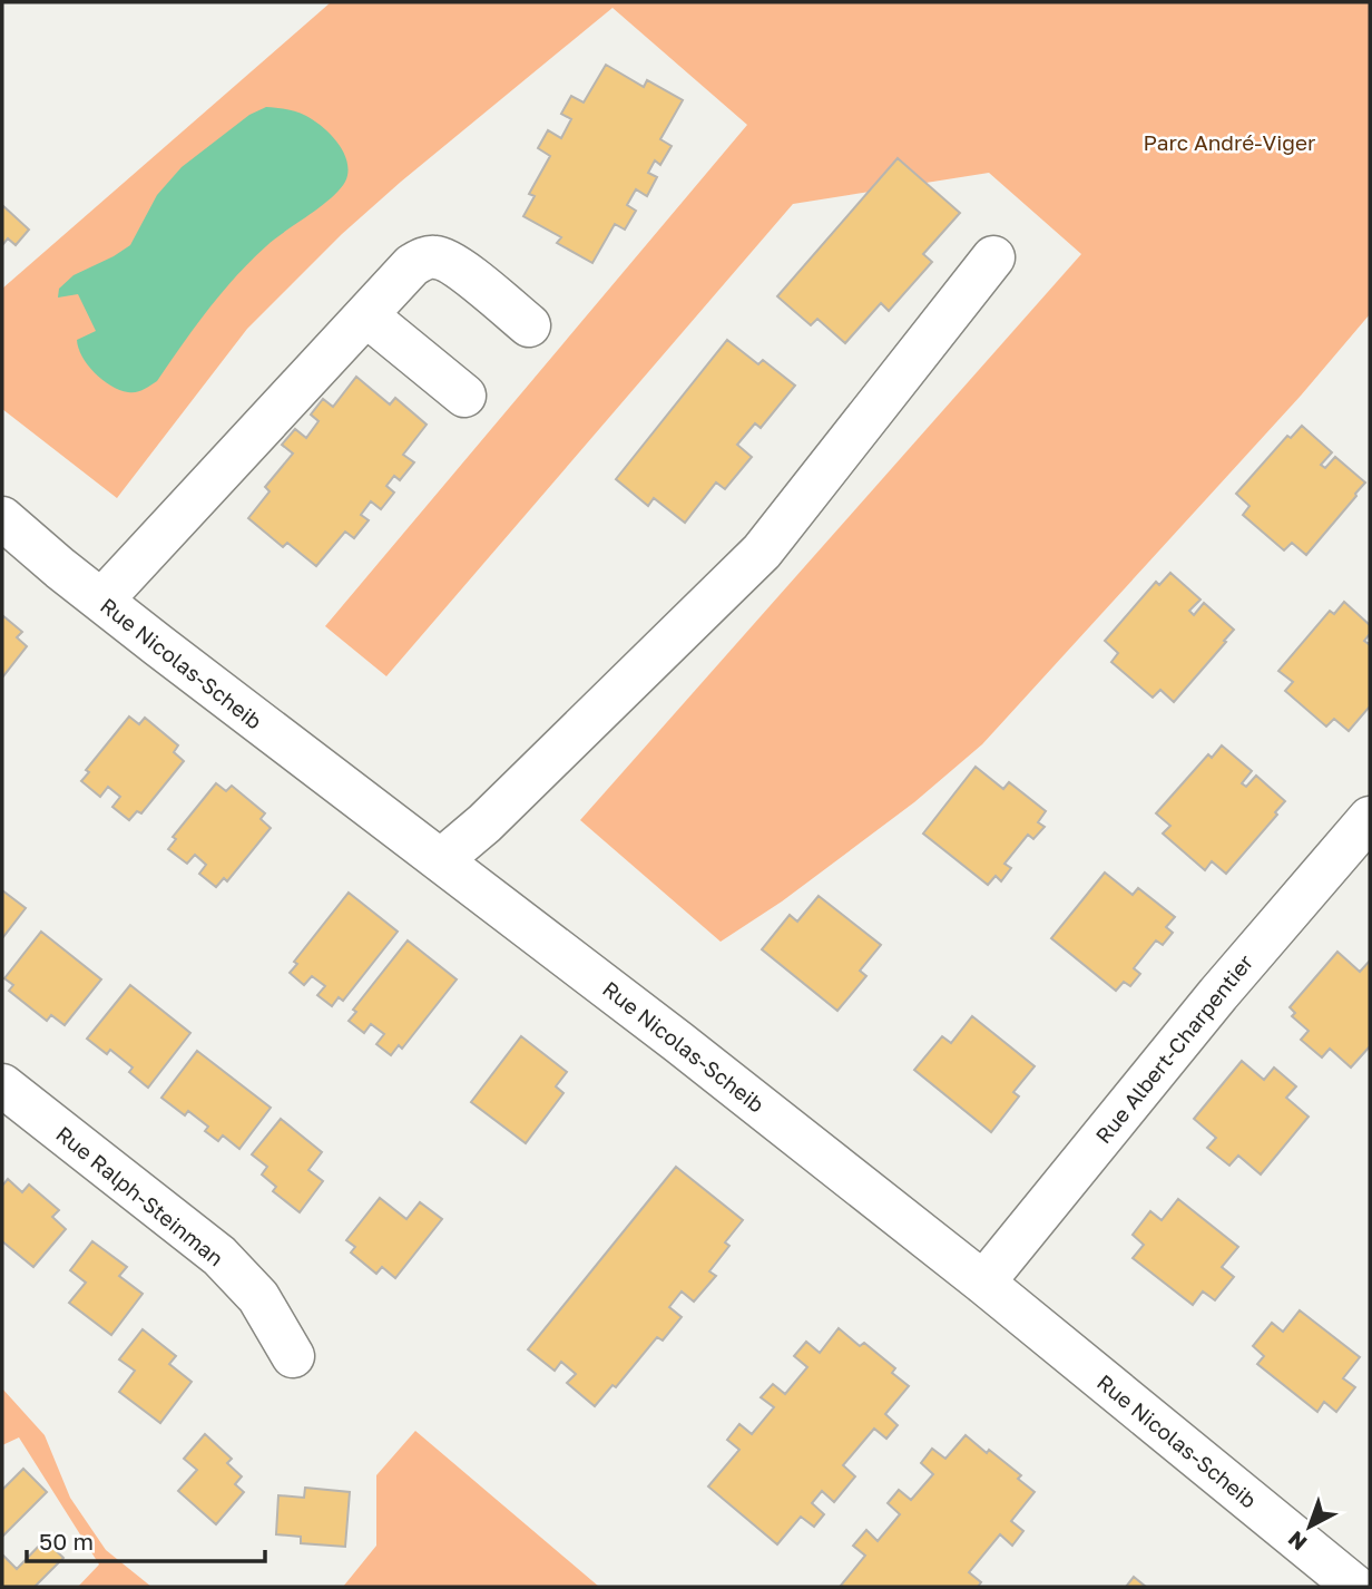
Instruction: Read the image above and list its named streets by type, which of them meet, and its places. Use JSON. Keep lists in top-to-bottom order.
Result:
{
  "streets": {
    "street": ["Rue Nicolas-Scheib", "Rue Albert-Charpentier", "Rue Ralph-Steinman"]
  },
  "crossings": [
    ["Rue Nicolas-Scheib", "Rue Albert-Charpentier"]
  ],
  "parks": ["Parc André-Viger"],
  "scale_bar": "50 m",
  "north": "bottom left"
}
